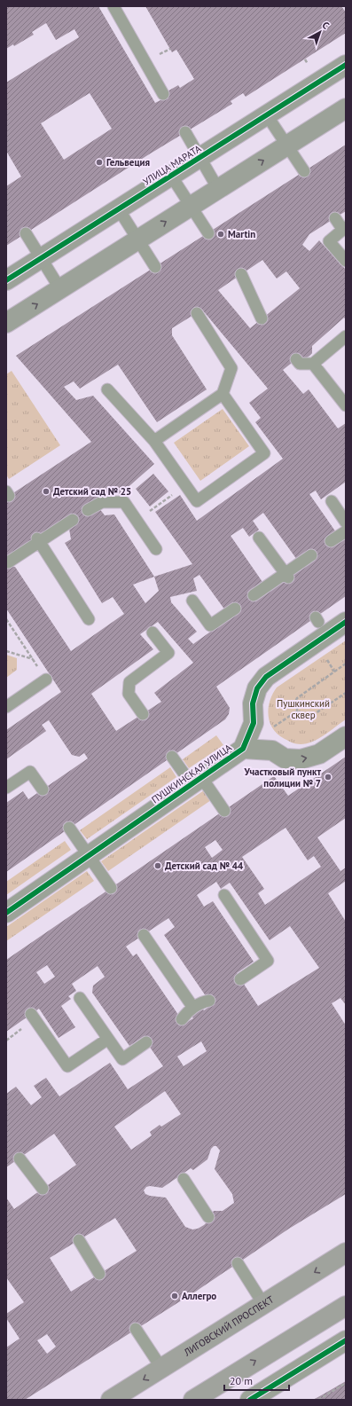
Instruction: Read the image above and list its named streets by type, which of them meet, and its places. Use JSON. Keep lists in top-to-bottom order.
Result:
{
  "streets": {
    "main road": ["ЛИГОВСКИЙ ПРОСПЕКТ"],
    "street": ["УЛИЦА МАРАТА", "ПУШКИНСКАЯ УЛИЦА"]
  },
  "parks": ["Пушкинский сквер"],
  "places": [
    "Гельвеция",
    "Martin",
    "Детский сад № 25",
    "Участковый пункт полиции № 7",
    "Детский сад № 44",
    "Аллегро"
  ],
  "scale_bar": "20 m",
  "north": "top right"
}
